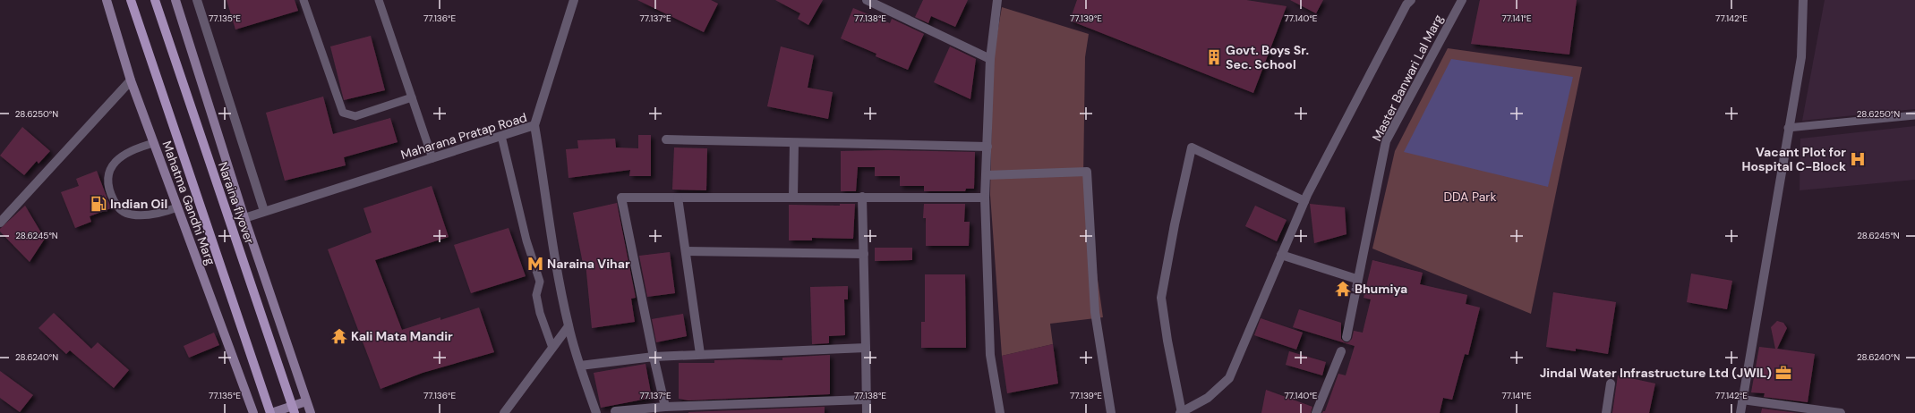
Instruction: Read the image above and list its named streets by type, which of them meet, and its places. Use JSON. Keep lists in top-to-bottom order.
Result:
{
  "streets": {
    "main road": ["Mahatma Gandhi Marg", "Naraina flyover"],
    "street": ["Master Banwari Lal Marg", "Maharana Pratap Road"]
  },
  "parks": ["DDA Park"],
  "places": {
    "building": ["Govt. Boys Sr. Sec. School"],
    "hospital": ["Vacant Plot for Hospital C-Block"],
    "fuel station": ["Indian Oil"],
    "metro station": ["Naraina Vihar"],
    "temple": ["Bhumiya", "Kali Mata Mandir"],
    "office": ["Jindal Water Infrastructure Ltd (JWIL)"]
  },
  "coordinates": [
    "77.135°E",
    "77.136°E",
    "77.137°E",
    "77.138°E",
    "77.139°E",
    "77.140°E",
    "77.141°E",
    "77.142°E",
    "28.6250°N",
    "28.6245°N",
    "28.6240°N"
  ]
}
